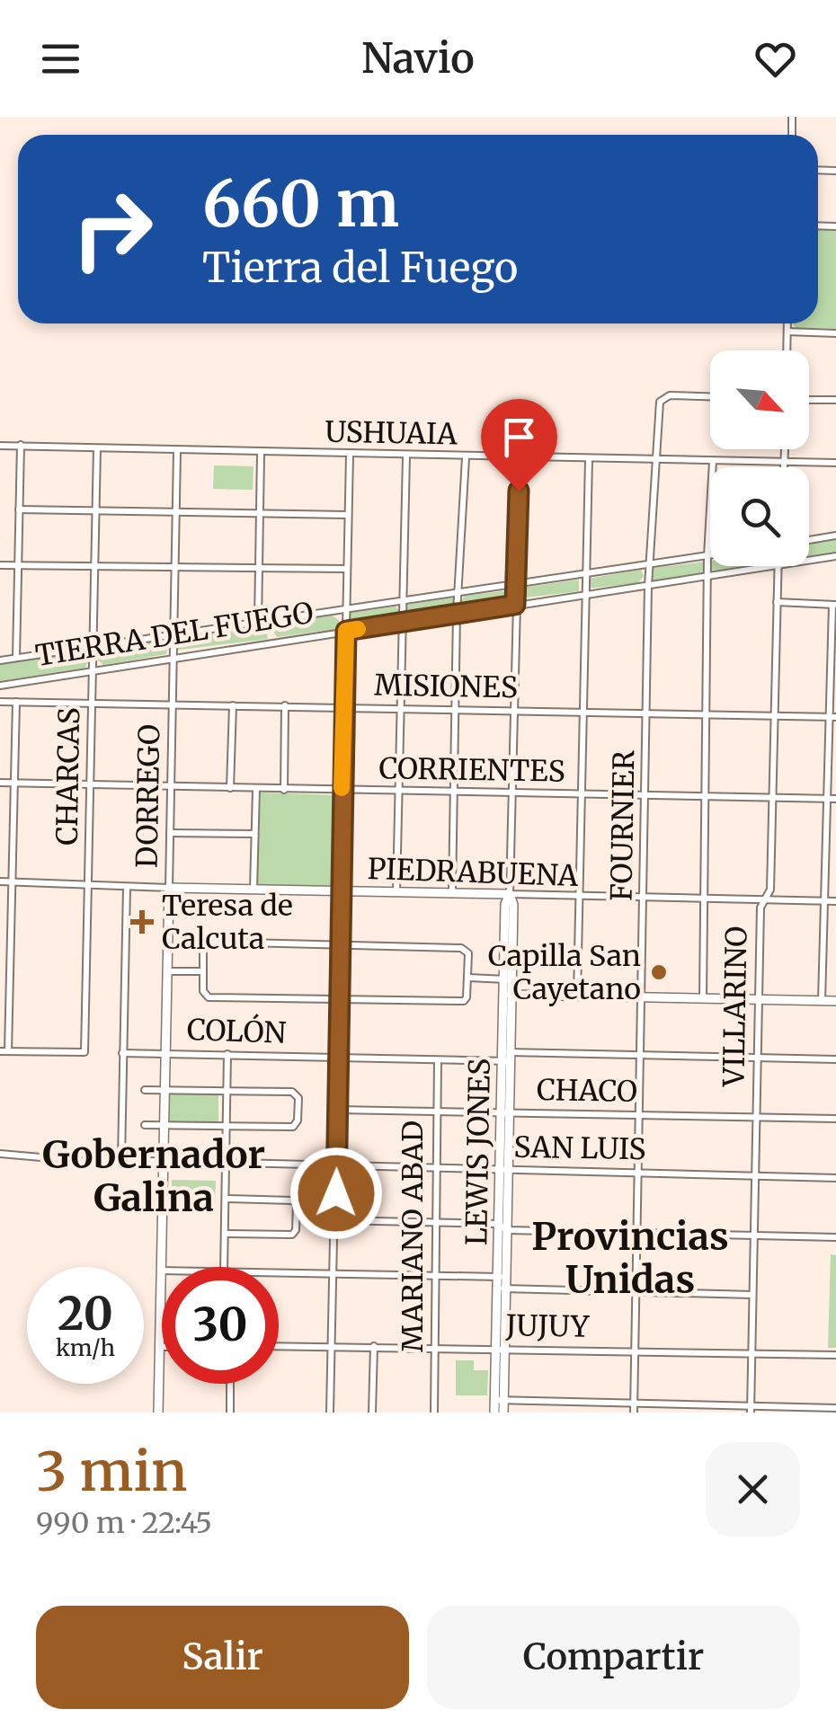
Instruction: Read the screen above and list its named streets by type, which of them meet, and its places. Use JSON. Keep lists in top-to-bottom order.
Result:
{
  "streets": {
    "main road": ["DORREGO", "PIEDRABUENA", "LEWIS JONES"],
    "street": [
      "USHUAIA",
      "TIERRA DEL FUEGO",
      "MISIONES",
      "CORRIENTES",
      "CHARCAS",
      "FOURNIER",
      "VILLARINO",
      "COLÓN",
      "CHACO",
      "SAN LUIS",
      "MARIANO ABAD",
      "JUJUY"
    ]
  },
  "crossings": [
    ["USHUAIA", "CHARCAS"],
    ["USHUAIA", "DORREGO"],
    ["USHUAIA", "FOURNIER"],
    ["USHUAIA", "LEWIS JONES"],
    ["TIERRA DEL FUEGO", "CHARCAS"],
    ["TIERRA DEL FUEGO", "DORREGO"],
    ["TIERRA DEL FUEGO", "FOURNIER"],
    ["TIERRA DEL FUEGO", "LEWIS JONES"],
    ["MISIONES", "CHARCAS"],
    ["MISIONES", "DORREGO"],
    ["MISIONES", "FOURNIER"],
    ["MISIONES", "VILLARINO"],
    ["MISIONES", "LEWIS JONES"],
    ["CORRIENTES", "CHARCAS"],
    ["CORRIENTES", "DORREGO"],
    ["CORRIENTES", "FOURNIER"],
    ["CORRIENTES", "VILLARINO"],
    ["CORRIENTES", "LEWIS JONES"],
    ["CHARCAS", "PIEDRABUENA"],
    ["DORREGO", "PIEDRABUENA"],
    ["DORREGO", "COLÓN"],
    ["DORREGO", "SAN LUIS"],
    ["FOURNIER", "PIEDRABUENA"],
    ["FOURNIER", "COLÓN"],
    ["FOURNIER", "CHACO"],
    ["FOURNIER", "SAN LUIS"],
    ["FOURNIER", "JUJUY"],
    ["PIEDRABUENA", "VILLARINO"],
    ["PIEDRABUENA", "LEWIS JONES"],
    ["VILLARINO", "COLÓN"],
    ["VILLARINO", "CHACO"],
    ["VILLARINO", "SAN LUIS"],
    ["VILLARINO", "JUJUY"],
    ["COLÓN", "LEWIS JONES"],
    ["COLÓN", "MARIANO ABAD"],
    ["CHACO", "LEWIS JONES"],
    ["CHACO", "MARIANO ABAD"],
    ["SAN LUIS", "LEWIS JONES"],
    ["SAN LUIS", "MARIANO ABAD"],
    ["LEWIS JONES", "JUJUY"],
    ["MARIANO ABAD", "JUJUY"]
  ],
  "districts": ["Gobernador Galina", "Provincias Unidas"],
  "places": {
    "health": ["Teresa de Calcuta"],
    "other": ["Capilla San Cayetano"]
  },
  "north": "bottom right",
  "page": {
    "header": "Navio",
    "turn": ["660 m", "Tierra del Fuego"],
    "speed": "20 km/h",
    "limit": "30",
    "heading": ["3 min", "990 m · 22:45"],
    "buttons": ["Salir", "Compartir"]
  }
}
